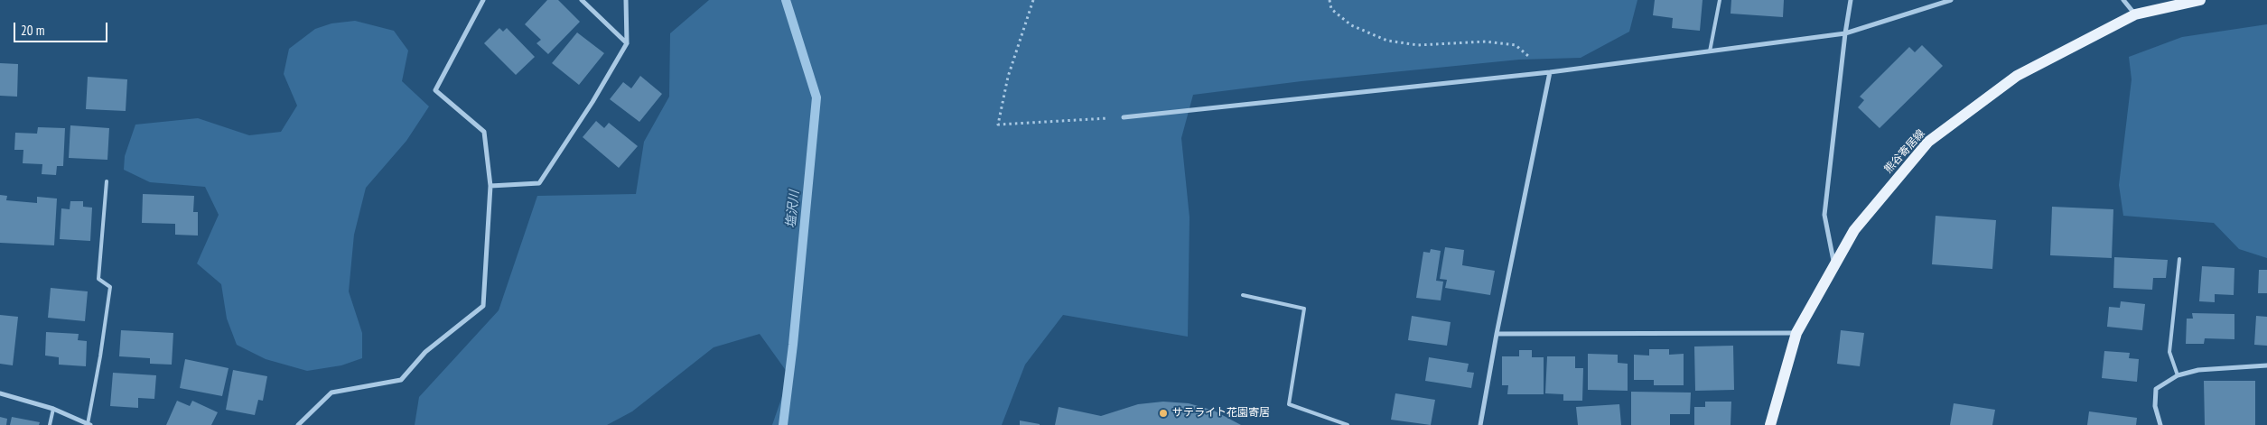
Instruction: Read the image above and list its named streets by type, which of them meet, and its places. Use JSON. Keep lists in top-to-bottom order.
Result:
{
  "streets": {
    "main road": ["熊谷寄居線"]
  },
  "water": ["塩沢川"],
  "places": ["サテライト花園寄居"],
  "scale_bar": "20 m"
}
